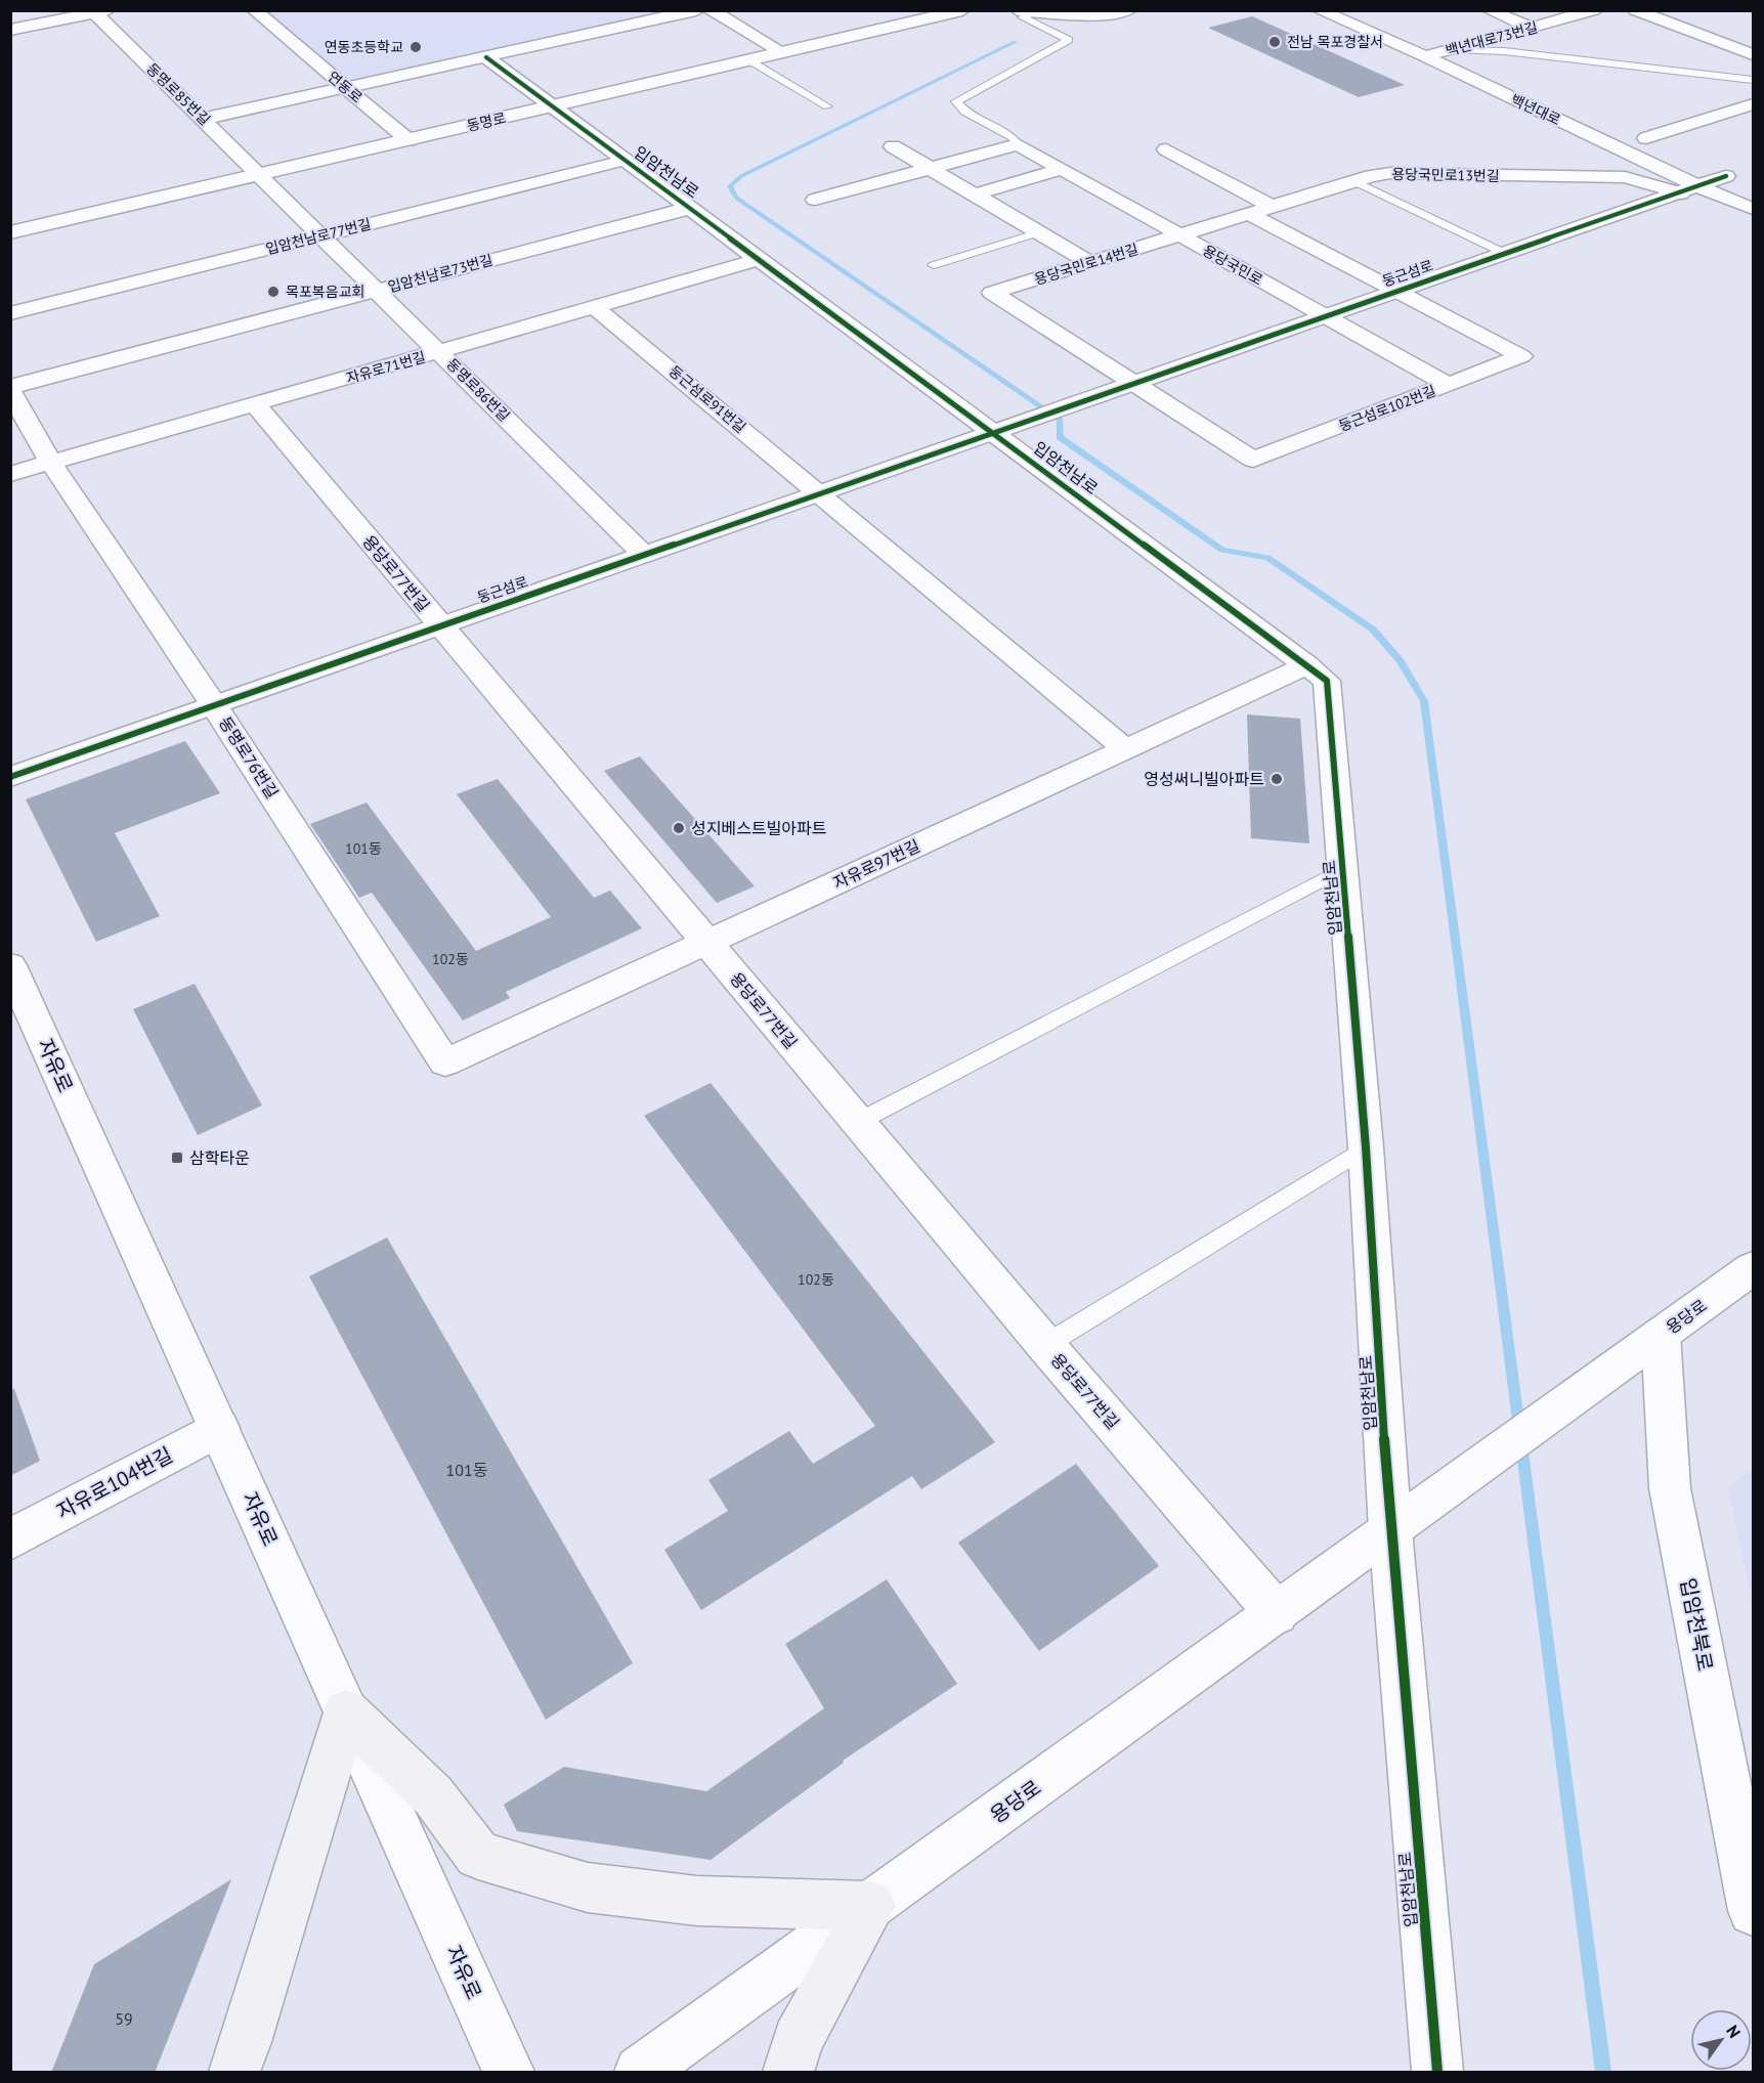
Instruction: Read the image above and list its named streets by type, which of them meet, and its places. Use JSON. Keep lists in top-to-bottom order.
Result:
{
  "streets": {
    "street": [
      "백년대로73번길",
      "연동로",
      "동명로85번길",
      "백년대로",
      "동명로",
      "입암천남로",
      "용당국민로13번길",
      "입암천남로77번길",
      "용당국민로14번길",
      "용당국민로",
      "입암천남로73번길",
      "둥근섬로",
      "자유로71번길",
      "동명로86번길",
      "둥근섬로91번길",
      "둥근섬로102번길",
      "용당로77번길",
      "동명로76번길",
      "자유로97번길",
      "자유로",
      "용당로",
      "자유로104번길",
      "입암천북로"
    ]
  },
  "crossings": [
    ["백년대로73번길", "백년대로"],
    ["연동로", "동명로"],
    ["동명로85번길", "동명로"],
    ["동명로85번길", "동명로86번길"],
    ["백년대로", "용당국민로13번길"],
    ["백년대로", "둥근섬로"],
    ["동명로", "입암천남로"],
    ["동명로", "동명로86번길"],
    ["입암천남로", "입암천남로77번길"],
    ["입암천남로", "입암천남로73번길"],
    ["입암천남로", "둥근섬로"],
    ["입암천남로", "자유로71번길"],
    ["입암천남로", "자유로97번길"],
    ["입암천남로", "용당로"],
    ["용당국민로13번길", "용당국민로14번길"],
    ["용당국민로13번길", "용당국민로"],
    ["용당국민로13번길", "둥근섬로"],
    ["입암천남로77번길", "동명로86번길"],
    ["용당국민로14번길", "용당국민로"],
    ["용당국민로14번길", "둥근섬로"],
    ["용당국민로14번길", "둥근섬로102번길"],
    ["용당국민로", "둥근섬로"],
    ["용당국민로", "둥근섬로102번길"],
    ["입암천남로73번길", "동명로86번길"],
    ["입암천남로73번길", "동명로76번길"],
    ["둥근섬로", "동명로86번길"],
    ["둥근섬로", "둥근섬로91번길"],
    ["둥근섬로", "둥근섬로102번길"],
    ["둥근섬로", "용당로77번길"],
    ["둥근섬로", "동명로76번길"],
    ["자유로71번길", "동명로86번길"],
    ["자유로71번길", "둥근섬로91번길"],
    ["자유로71번길", "용당로77번길"],
    ["자유로71번길", "동명로76번길"],
    ["둥근섬로91번길", "자유로97번길"],
    ["용당로77번길", "자유로97번길"],
    ["용당로77번길", "용당로"],
    ["동명로76번길", "자유로97번길"],
    ["자유로", "자유로104번길"],
    ["용당로", "입암천북로"]
  ],
  "places": {
    "other": [
      "전남 목포경찰서",
      "연동초등학교",
      "목포복음교회",
      "영성써니빌아파트",
      "성지베스트빌아파트"
    ],
    "transit": ["삼학타운"]
  },
  "house_numbers": [
    "101동",
    "102동",
    "102동",
    "101동",
    "59"
  ],
  "north": "top right"
}
